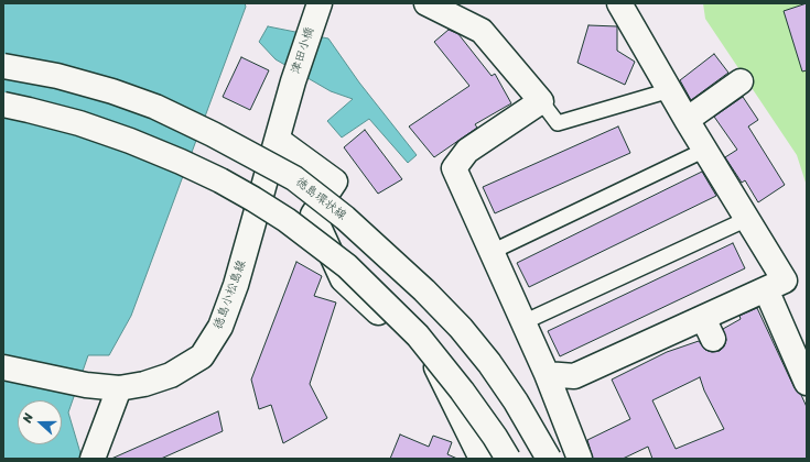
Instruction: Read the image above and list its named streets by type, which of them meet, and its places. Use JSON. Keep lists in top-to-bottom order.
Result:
{
  "streets": {
    "main road": ["津田小橋", "徳島環状線", "徳島小松島線"]
  },
  "crossings": [
    ["津田小橋", "徳島小松島線"]
  ],
  "north": "left"
}
